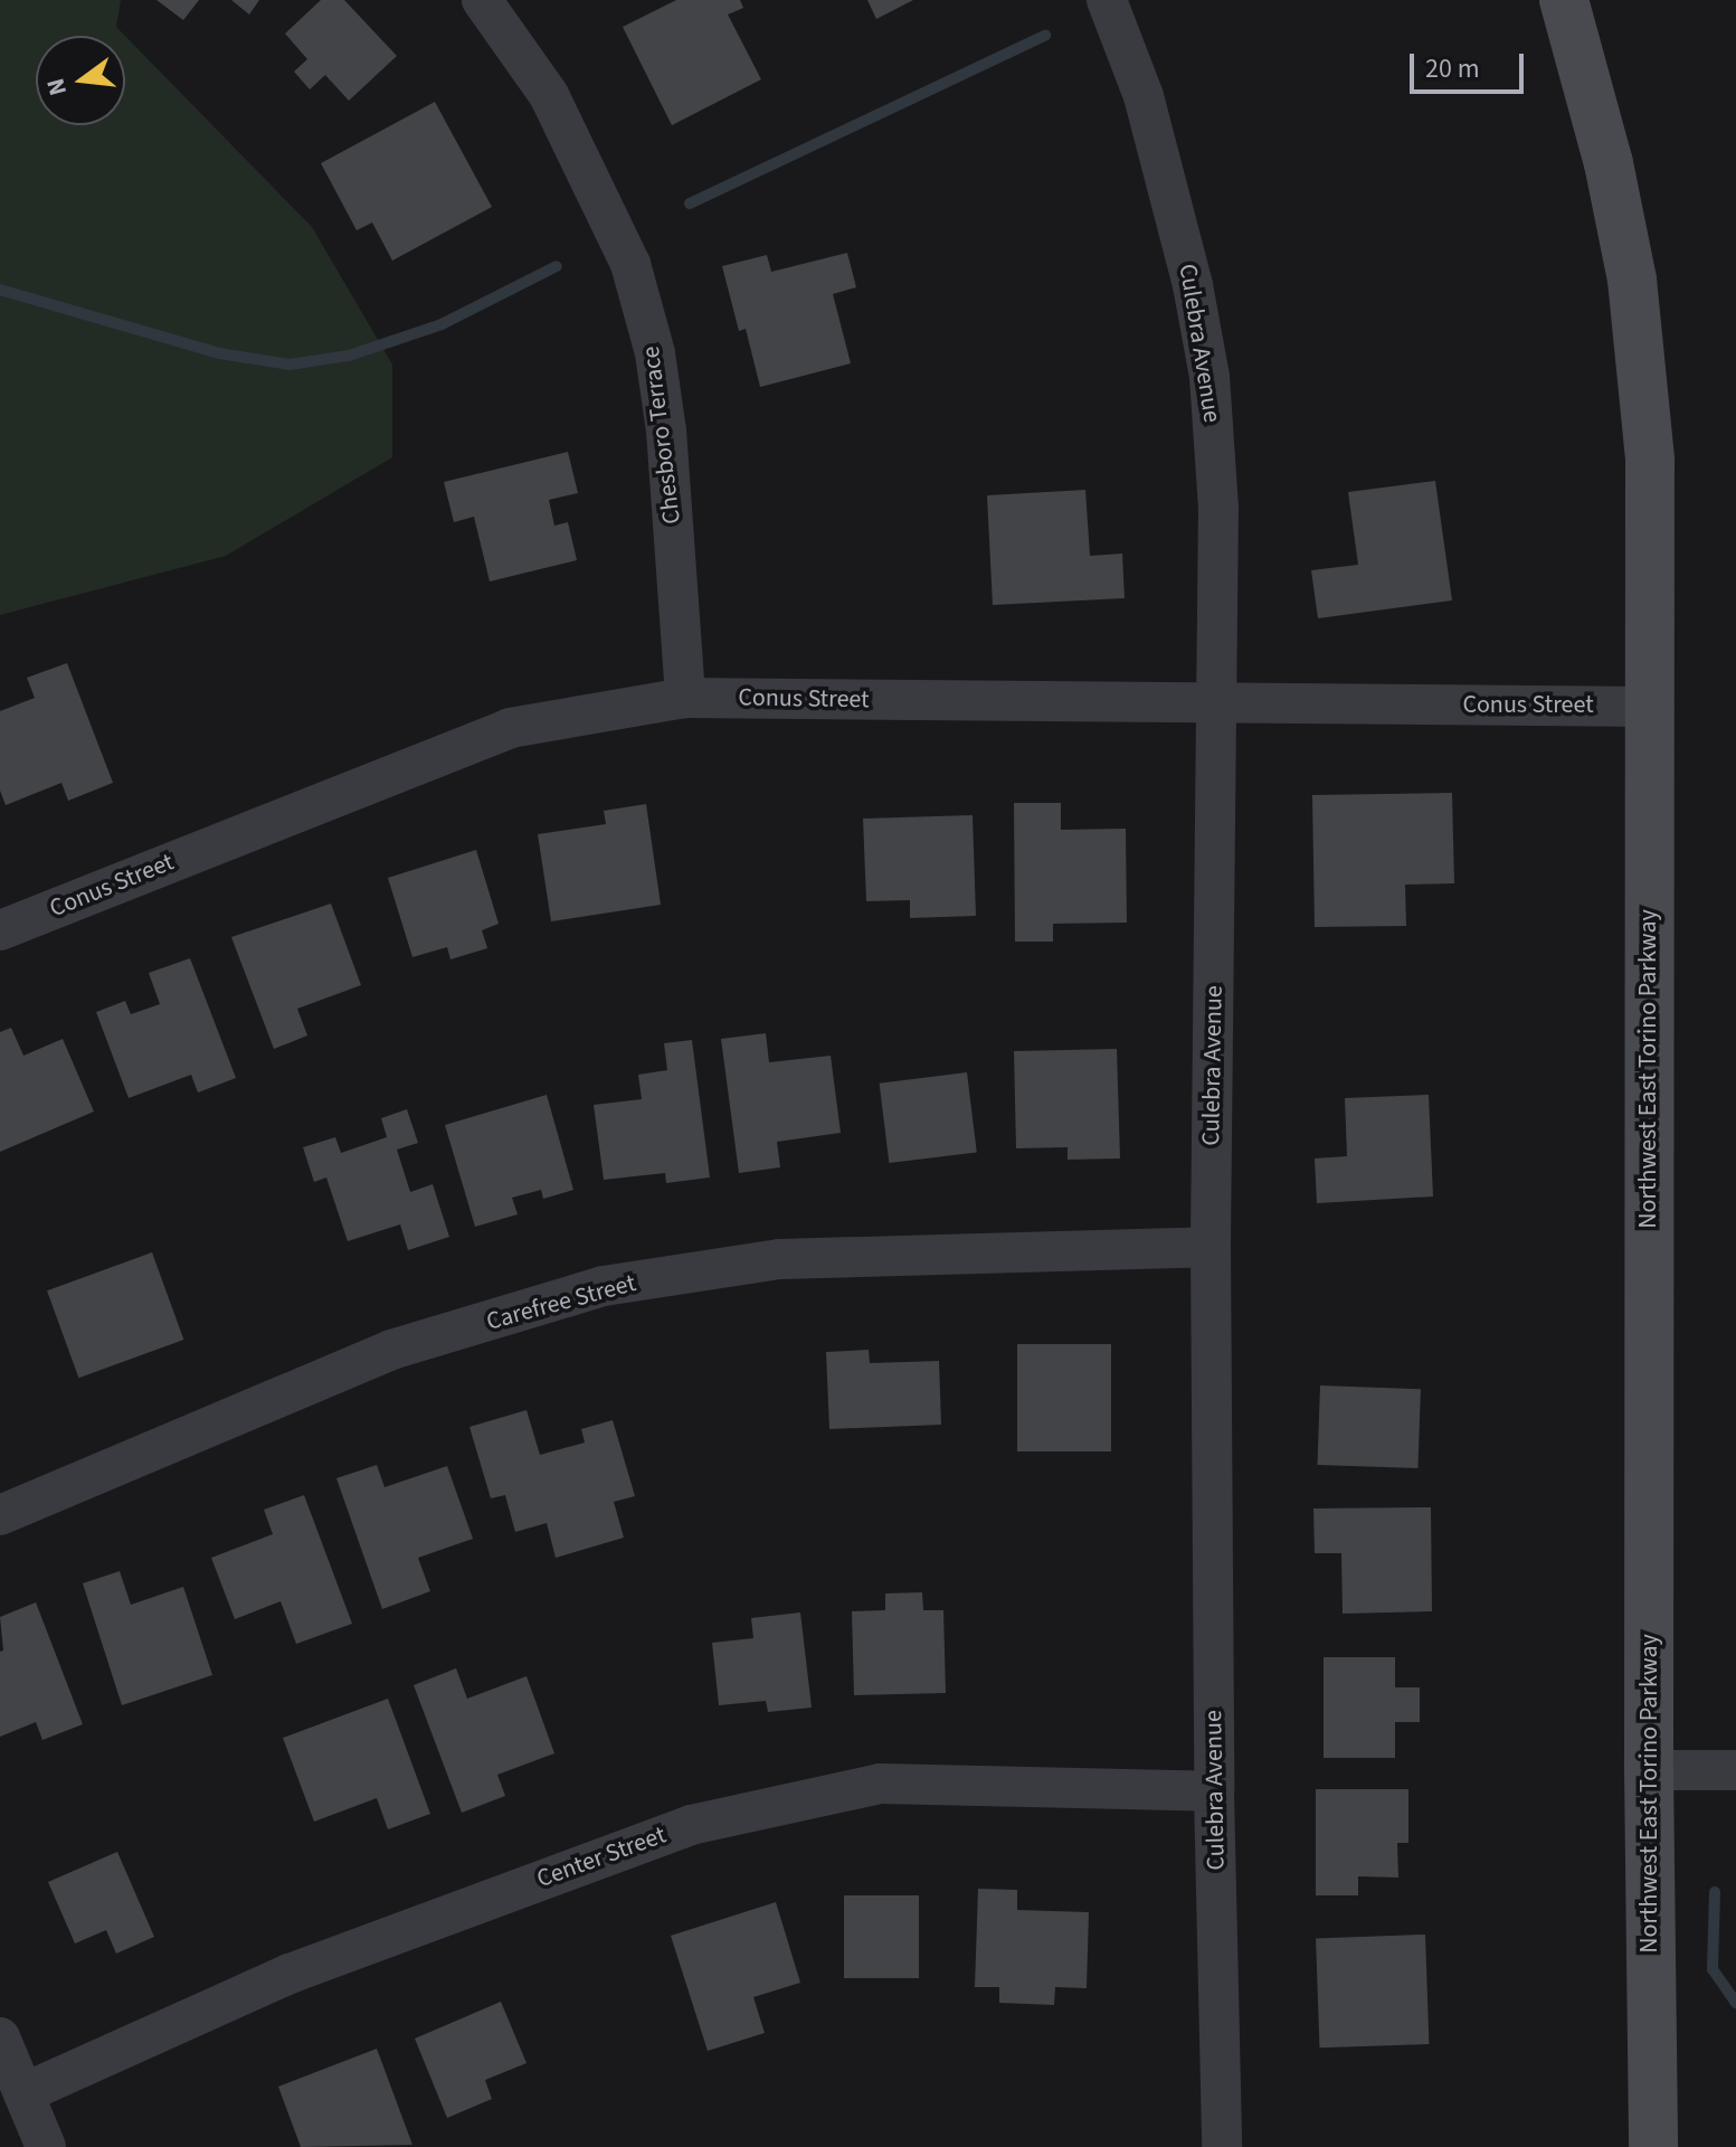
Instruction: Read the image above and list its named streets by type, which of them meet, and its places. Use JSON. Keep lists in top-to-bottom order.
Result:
{
  "streets": {
    "street": [
      "Culebra Avenue",
      "Chesboro Terrace",
      "Conus Street",
      "Northwest East Torino Parkway",
      "Carefree Street",
      "Center Street"
    ]
  },
  "crossings": [
    ["Culebra Avenue", "Conus Street"],
    ["Culebra Avenue", "Carefree Street"],
    ["Culebra Avenue", "Center Street"],
    ["Chesboro Terrace", "Conus Street"],
    ["Conus Street", "Northwest East Torino Parkway"]
  ],
  "scale_bar": "20 m",
  "north": "left"
}
